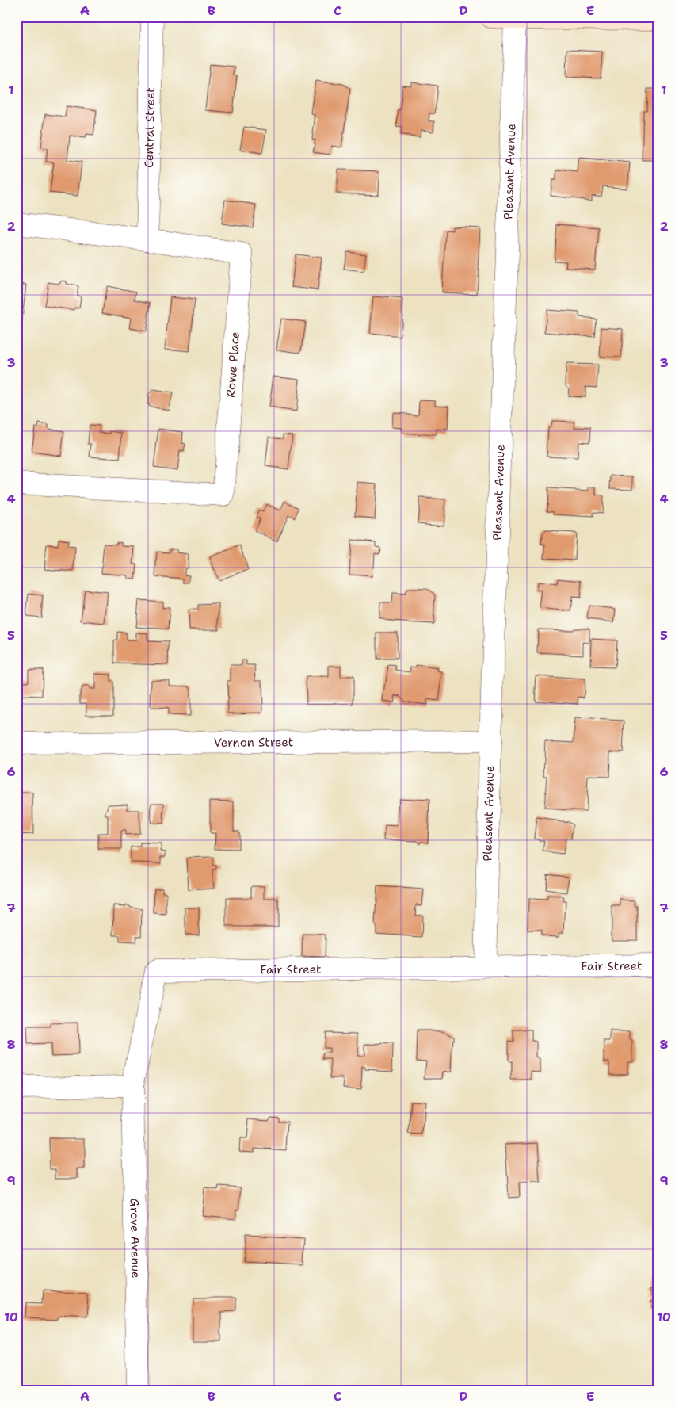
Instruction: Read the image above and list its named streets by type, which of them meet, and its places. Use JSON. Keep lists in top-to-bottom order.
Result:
{
  "streets": {
    "street": [
      "Central Street",
      "Pleasant Avenue",
      "Rowe Place",
      "Vernon Street",
      "Fair Street",
      "Grove Avenue"
    ]
  },
  "crossings": [
    ["Central Street", "Rowe Place"],
    ["Pleasant Avenue", "Vernon Street"],
    ["Pleasant Avenue", "Fair Street"],
    ["Fair Street", "Grove Avenue"]
  ],
  "grid": {
    "columns": [
      "A",
      "B",
      "C",
      "D",
      "E"
    ],
    "rows": [
      "1",
      "2",
      "3",
      "4",
      "5",
      "6",
      "7",
      "8",
      "9",
      "10"
    ]
  }
}
